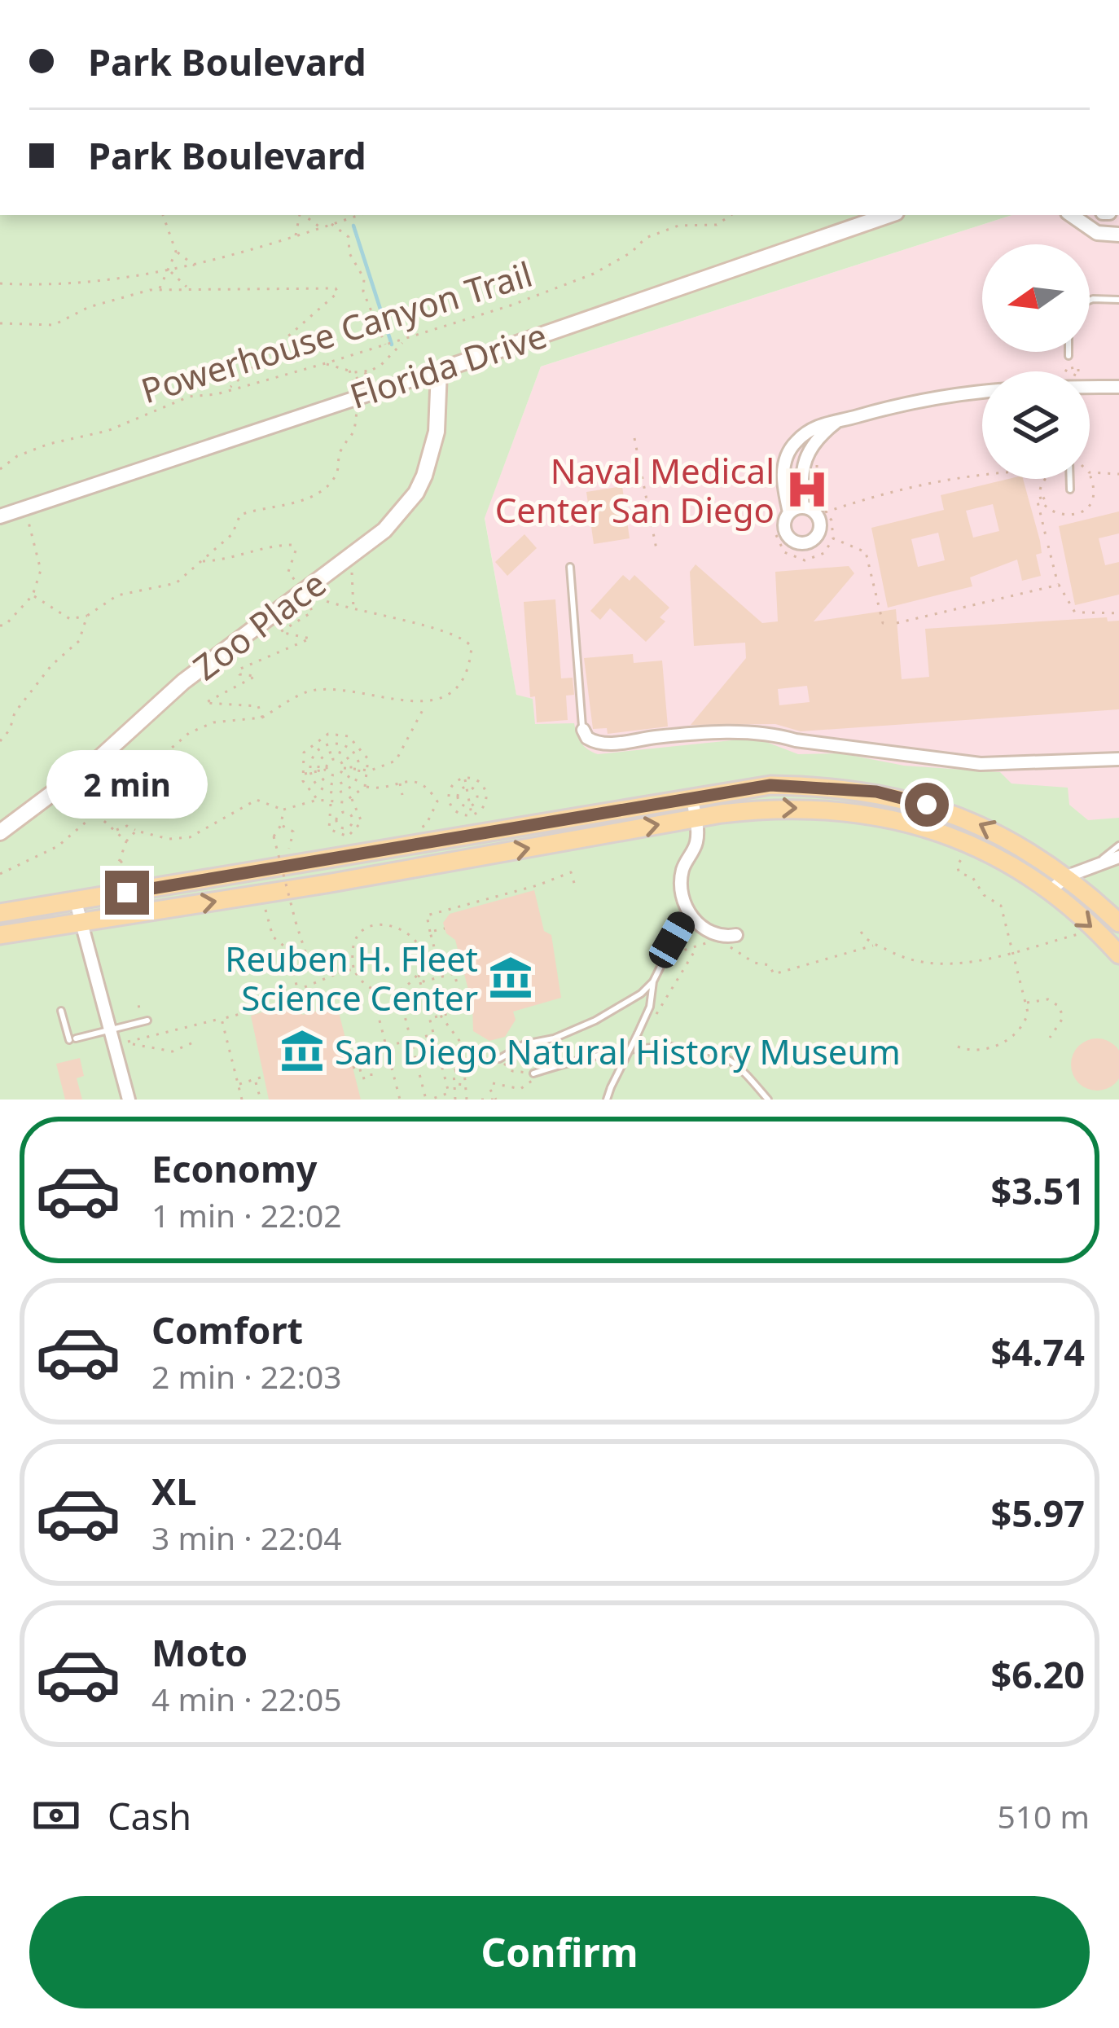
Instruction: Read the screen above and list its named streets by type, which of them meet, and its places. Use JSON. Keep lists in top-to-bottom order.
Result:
{
  "streets": {
    "main road": ["Florida Drive", "Zoo Place"],
    "path": ["Powerhouse Canyon Trail"]
  },
  "crossings": [
    ["Florida Drive", "Zoo Place"]
  ],
  "places": {
    "hospital": ["Naval Medical Center San Diego"],
    "museum": ["Reuben H. Fleet Science Center", "San Diego Natural History Museum"]
  },
  "north": "left",
  "page": {
    "banner": ["Park Boulevard", "Park Boulevard"],
    "bubble": "2 min",
    "list": [
      {
        "name": "Economy",
        "note": "1 min · 22:02",
        "value": "$3.51"
      },
      {
        "name": "Comfort",
        "note": "2 min · 22:03",
        "value": "$4.74"
      },
      {
        "name": "XL",
        "note": "3 min · 22:04",
        "value": "$5.97"
      },
      {
        "name": "Moto",
        "note": "4 min · 22:05",
        "value": "$6.20"
      }
    ],
    "pay": ["Cash", "510 m"],
    "buttons": "Confirm"
  }
}
